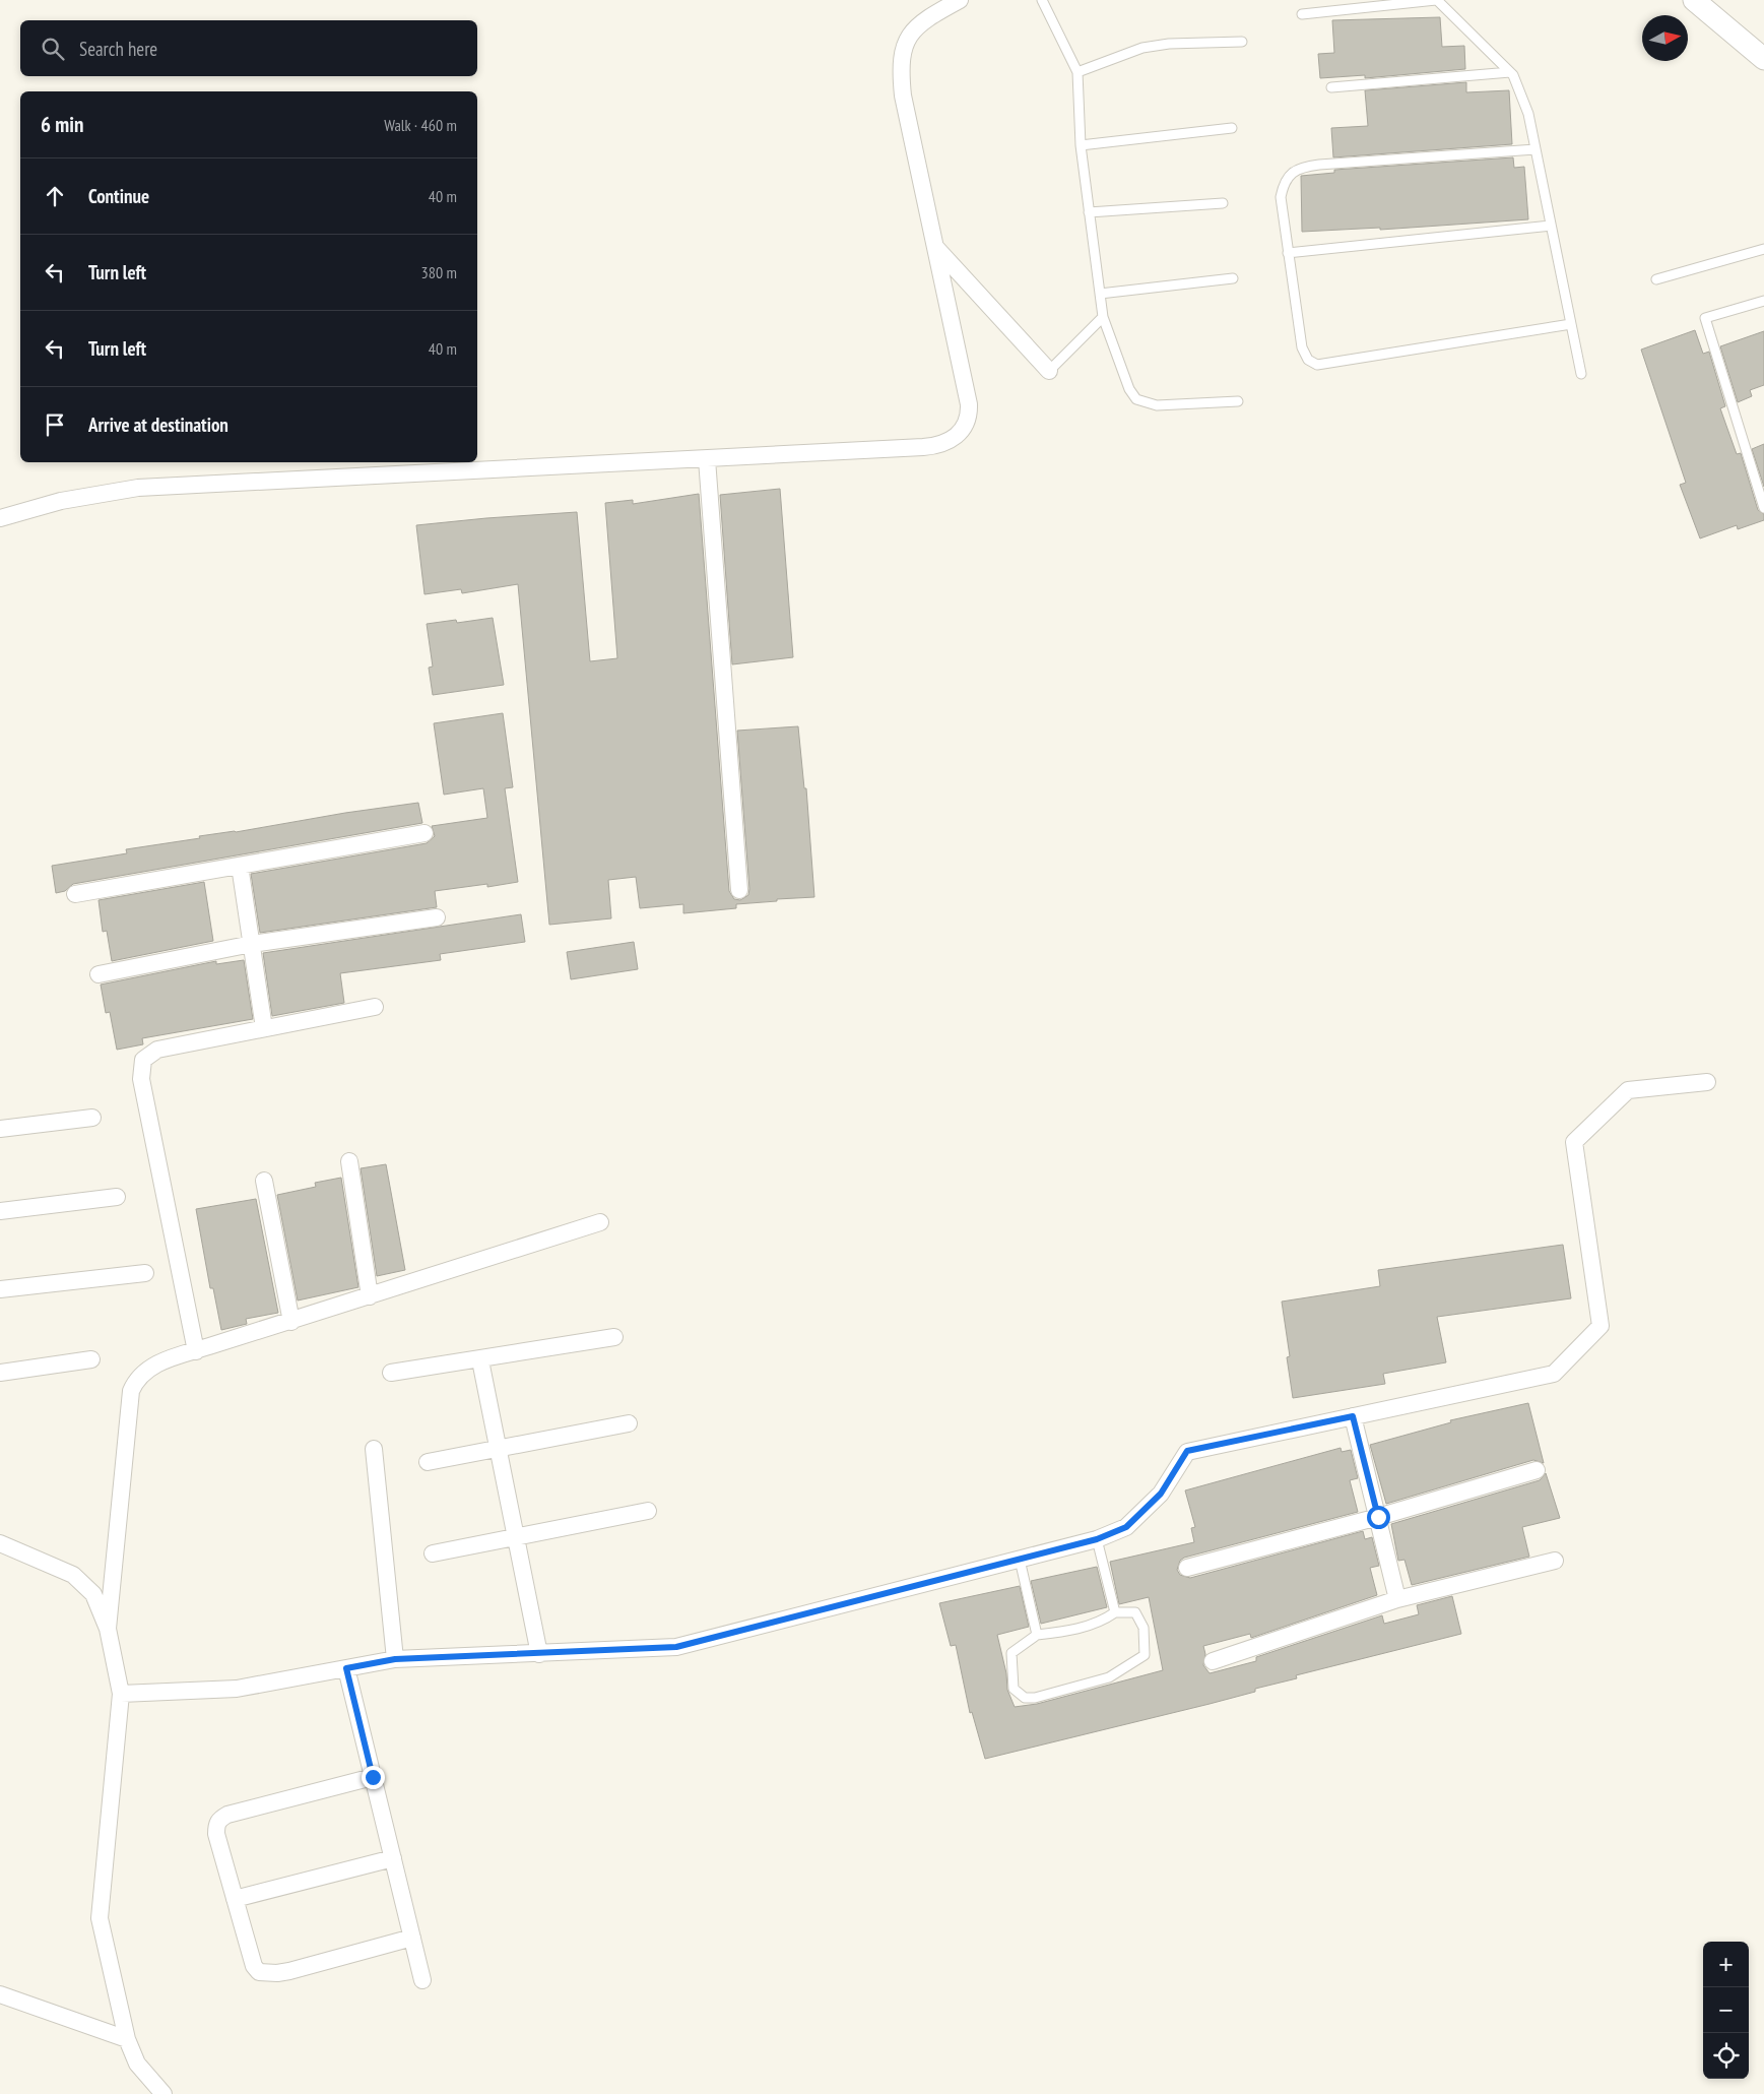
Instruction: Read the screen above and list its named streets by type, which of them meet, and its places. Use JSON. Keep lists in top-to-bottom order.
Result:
{
  "north": "right",
  "page": {
    "search": "Search here",
    "heading": ["6 min", "Walk · 460 m"],
    "list": [
      ["Continue", "40 m"],
      ["Turn left", "380 m"],
      ["Turn left", "40 m"],
      "Arrive at destination"
    ],
    "map_buttons": ["+", "−"]
  }
}
